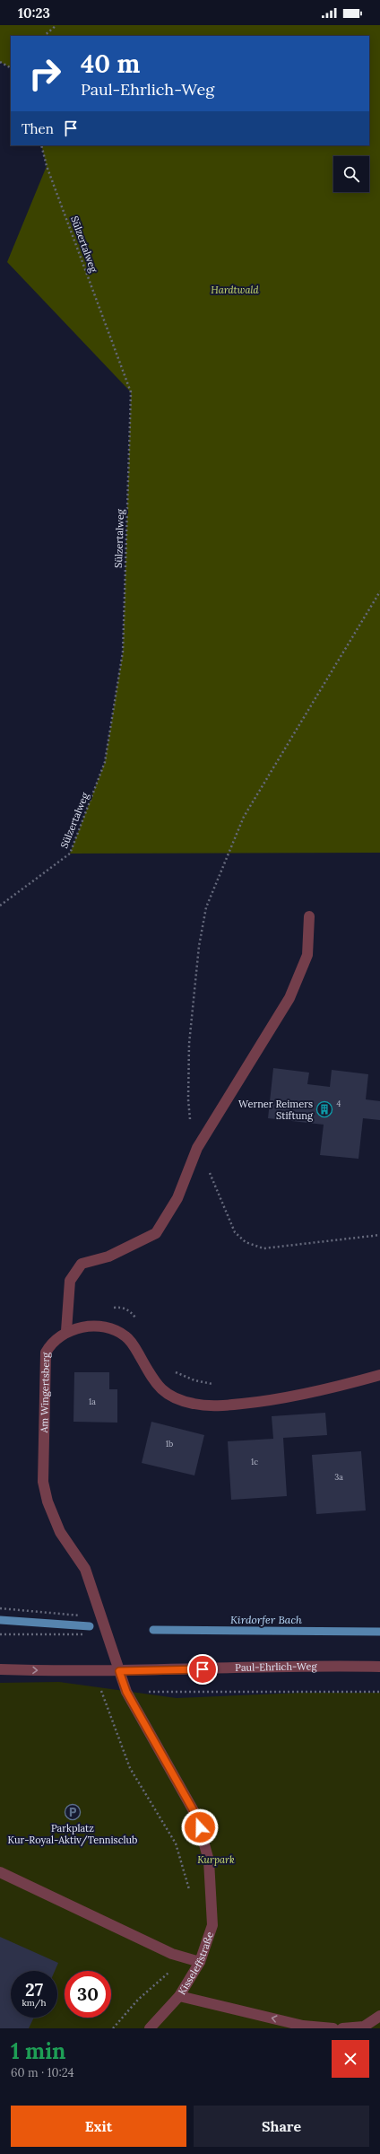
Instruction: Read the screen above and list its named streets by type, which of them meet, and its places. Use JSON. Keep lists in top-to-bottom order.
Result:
{
  "streets": {
    "street": ["Am Wingertsberg", "Paul-Ehrlich-Weg", "Kisseleffstraße"],
    "path": ["Sülzertalweg"]
  },
  "crossings": [
    ["Am Wingertsberg", "Paul-Ehrlich-Weg"],
    ["Am Wingertsberg", "Kisseleffstraße"],
    ["Paul-Ehrlich-Weg", "Kisseleffstraße"]
  ],
  "water": ["Kirdorfer Bach"],
  "parks": ["Hardtwald", "Kurpark"],
  "places": {
    "building": ["Werner Reimers Stiftung"],
    "parking": ["Parkplatz Kur-Royal-Aktiv/Tennisclub"]
  },
  "house_numbers": [
    "4",
    "1a",
    "1b",
    "1c",
    "3a"
  ],
  "page": {
    "status": "10:23",
    "turn": ["40 m", "Paul-Ehrlich-Weg"],
    "then": "Then",
    "speed": "27 km/h",
    "limit": "30",
    "heading": ["1 min", "60 m · 10:24"],
    "buttons": ["Exit", "Share"]
  }
}
